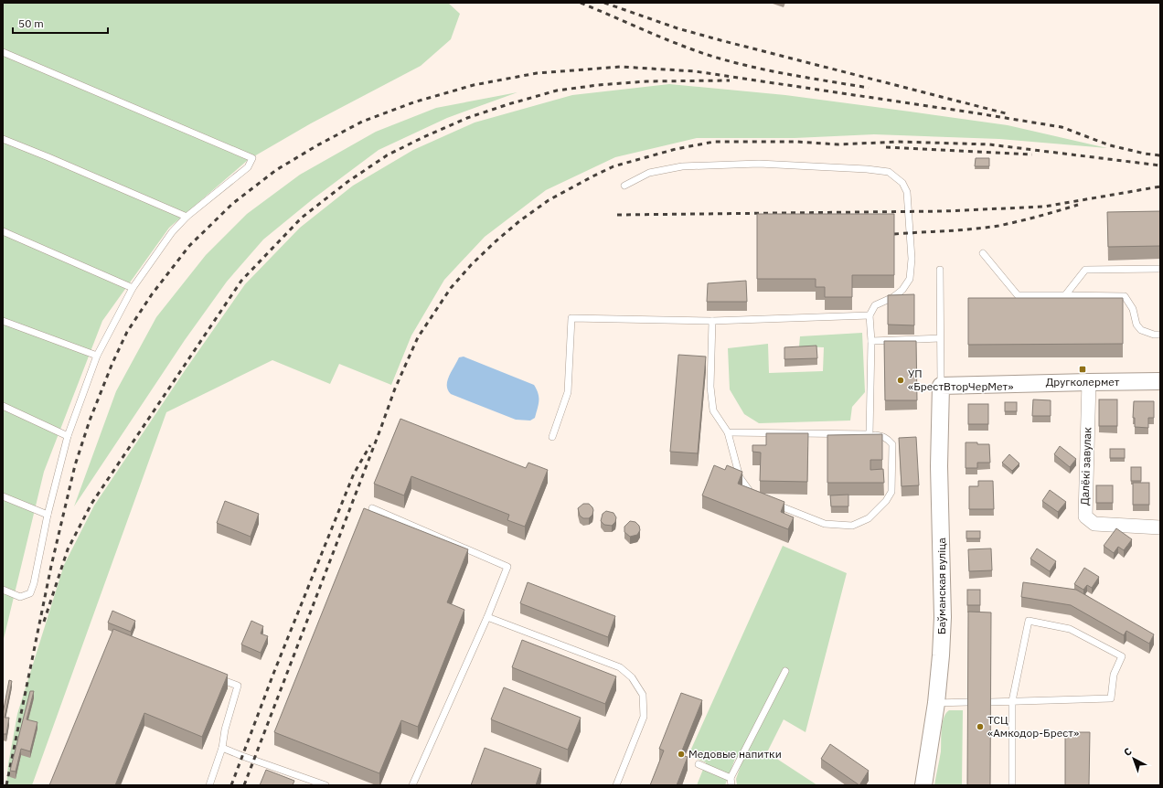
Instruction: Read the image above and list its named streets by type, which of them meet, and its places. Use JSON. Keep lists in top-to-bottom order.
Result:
{
  "streets": {
    "street": ["Далёкі завулак", "Баўманская вуліца"]
  },
  "places": {
    "transit": ["Другколермет"],
    "other": ["УП «БрестВторЧерМет»", "ТСЦ «Амкодор-Брест»", "Медовые напитки"]
  },
  "scale_bar": "50 m",
  "north": "top left"
}
